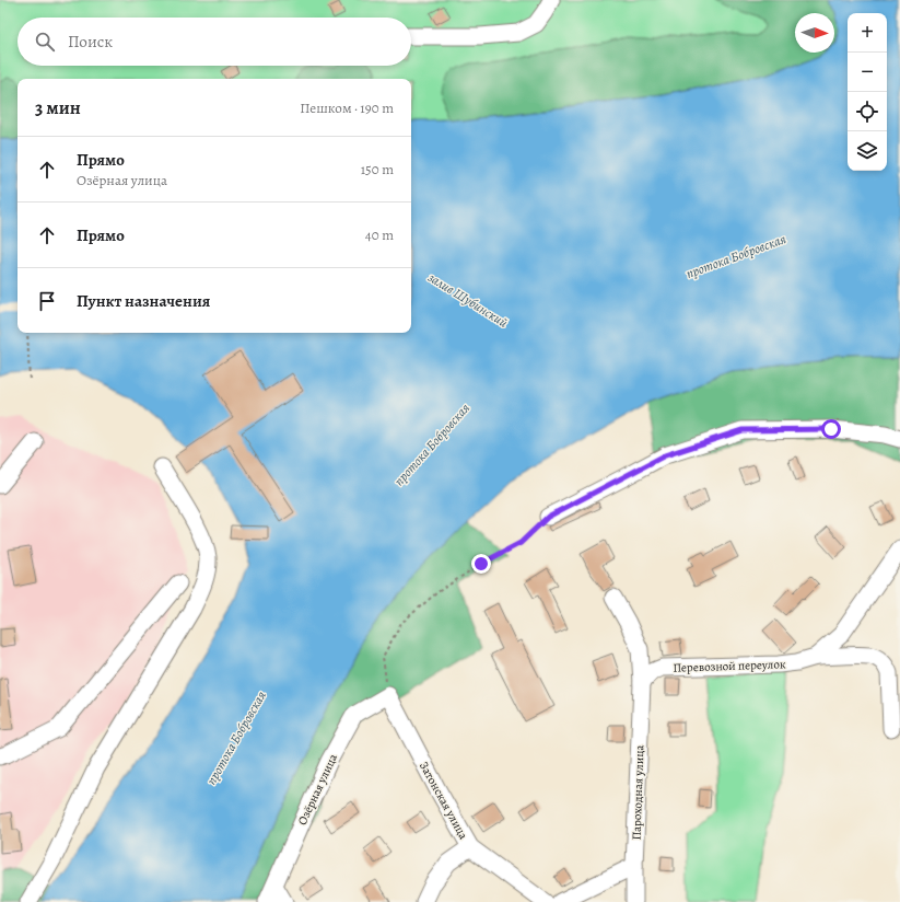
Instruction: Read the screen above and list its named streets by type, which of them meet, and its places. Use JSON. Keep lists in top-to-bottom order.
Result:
{
  "streets": {
    "street": [
      "Перевозной переулок",
      "Озёрная улица",
      "Пароходная улица",
      "Затонская улица"
    ]
  },
  "crossings": [
    ["Перевозной переулок", "Пароходная улица"],
    ["Озёрная улица", "Затонская улица"]
  ],
  "water": ["протока Бобровская", "залив Шубинский"],
  "north": "right",
  "page": {
    "map_buttons": ["+", "−"],
    "search": "Поиск",
    "heading": ["3 мин", "Пешком · 190 m"],
    "list": [
      ["Прямо", "Озёрная улица", "150 m"],
      ["Прямо", "40 m"],
      "Пункт назначения"
    ]
  }
}
